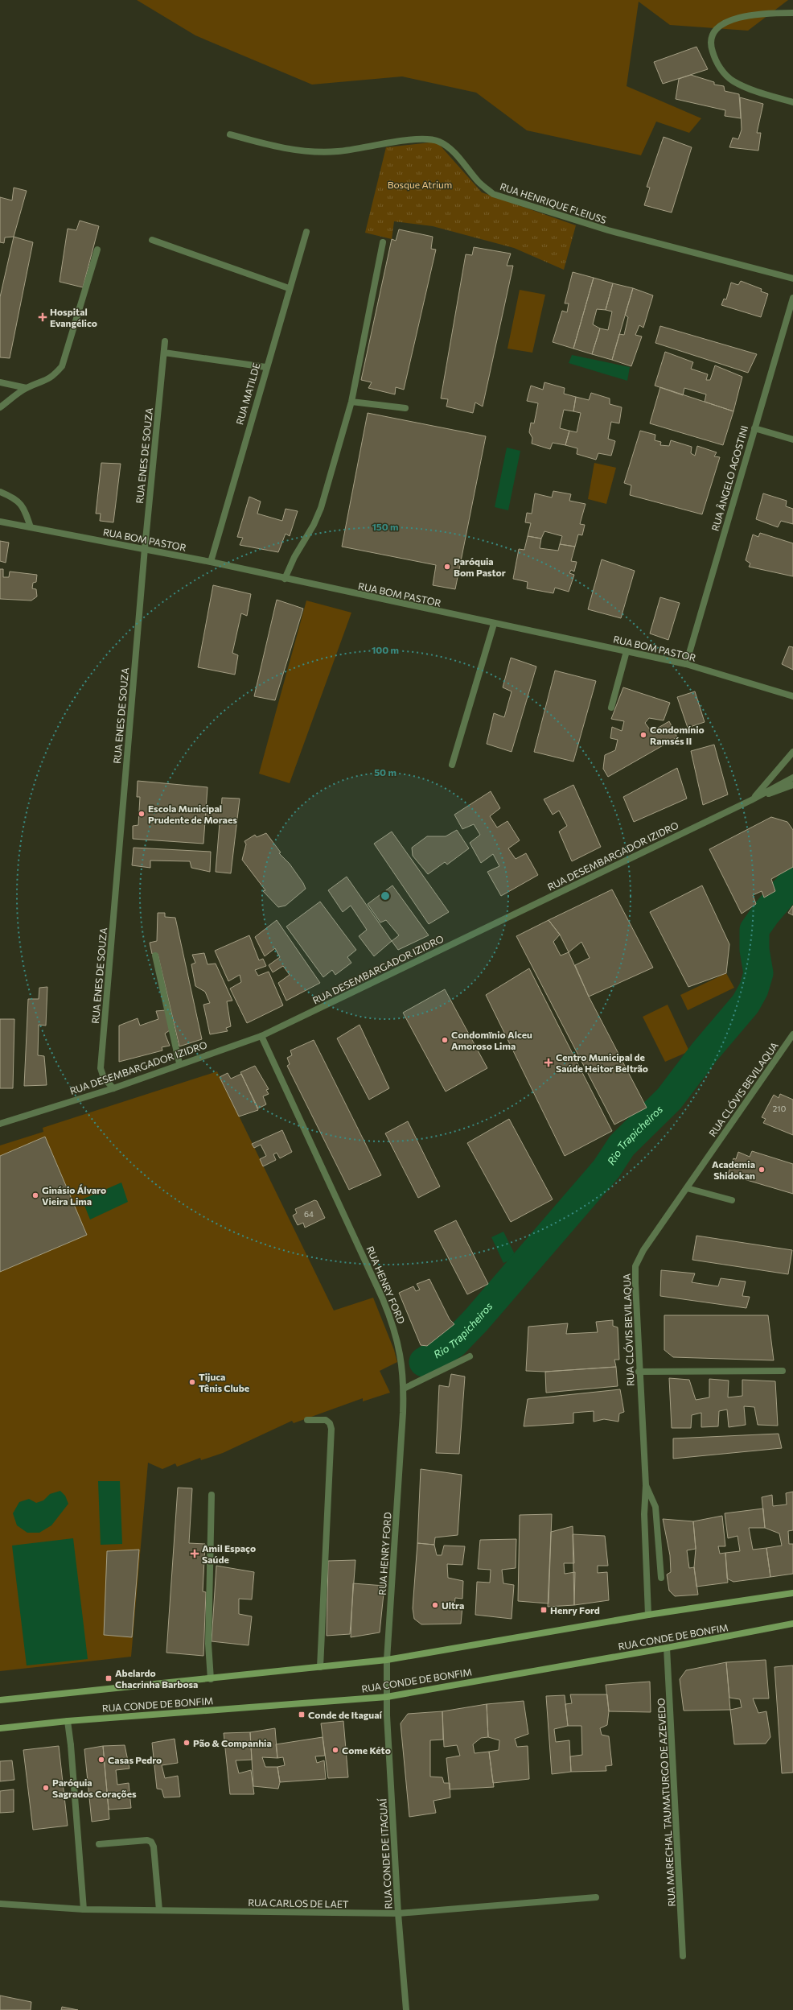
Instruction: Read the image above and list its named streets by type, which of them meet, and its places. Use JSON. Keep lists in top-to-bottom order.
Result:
{
  "streets": {
    "main road": ["RUA CONDE DE BONFIM"],
    "street": [
      "RUA HENRIQUE FLEIUSS",
      "RUA MATILDE",
      "RUA ENES DE SOUZA",
      "RUA ÂNGELO AGOSTINI",
      "RUA BOM PASTOR",
      "RUA DESEMBARGADOR IZIDRO",
      "RUA CLÓVIS BEVILAQUA",
      "RUA HENRY FORD",
      "RUA MARECHAL TAUMATURGO DE AZEVEDO",
      "RUA CONDE DE ITAGUAÍ",
      "RUA CARLOS DE LAET"
    ]
  },
  "crossings": [
    ["RUA MATILDE", "RUA BOM PASTOR"],
    ["RUA ENES DE SOUZA", "RUA BOM PASTOR"],
    ["RUA ENES DE SOUZA", "RUA DESEMBARGADOR IZIDRO"],
    ["RUA ÂNGELO AGOSTINI", "RUA BOM PASTOR"],
    ["RUA DESEMBARGADOR IZIDRO", "RUA HENRY FORD"],
    ["RUA CLÓVIS BEVILAQUA", "RUA CONDE DE BONFIM"],
    ["RUA HENRY FORD", "RUA CONDE DE BONFIM"],
    ["RUA HENRY FORD", "RUA CONDE DE ITAGUAÍ"],
    ["RUA CONDE DE BONFIM", "RUA MARECHAL TAUMATURGO DE AZEVEDO"],
    ["RUA CONDE DE BONFIM", "RUA CONDE DE ITAGUAÍ"],
    ["RUA CONDE DE ITAGUAÍ", "RUA CARLOS DE LAET"]
  ],
  "water": ["Rio Trapicheiros"],
  "parks": ["Bosque Atrium"],
  "places": {
    "health": ["Hospital Evangélico", "Centro Municipal de Saúde Heitor Beltrão", "Amil Espaço Saúde"],
    "other": [
      "Paróquia Bom Pastor",
      "Condomínio Ramsés II",
      "Escola Municipal Prudente de Moraes",
      "Condomïnio Alceu Amoroso Lima",
      "Academia Shidokan",
      "Ginásio Álvaro Vieira Lima",
      "Tijuca Tênis Clube",
      "Ultra",
      "Pão & Companhia",
      "Come Kéto",
      "Casas Pedro",
      "Paróquia Sagrados Corações"
    ],
    "transit": ["Henry Ford", "Abelardo Chacrinha Barbosa", "Conde de Itaguaí"]
  },
  "house_numbers": ["210", "64"],
  "rings": ["150 m", "100 m", "50 m"]
}
